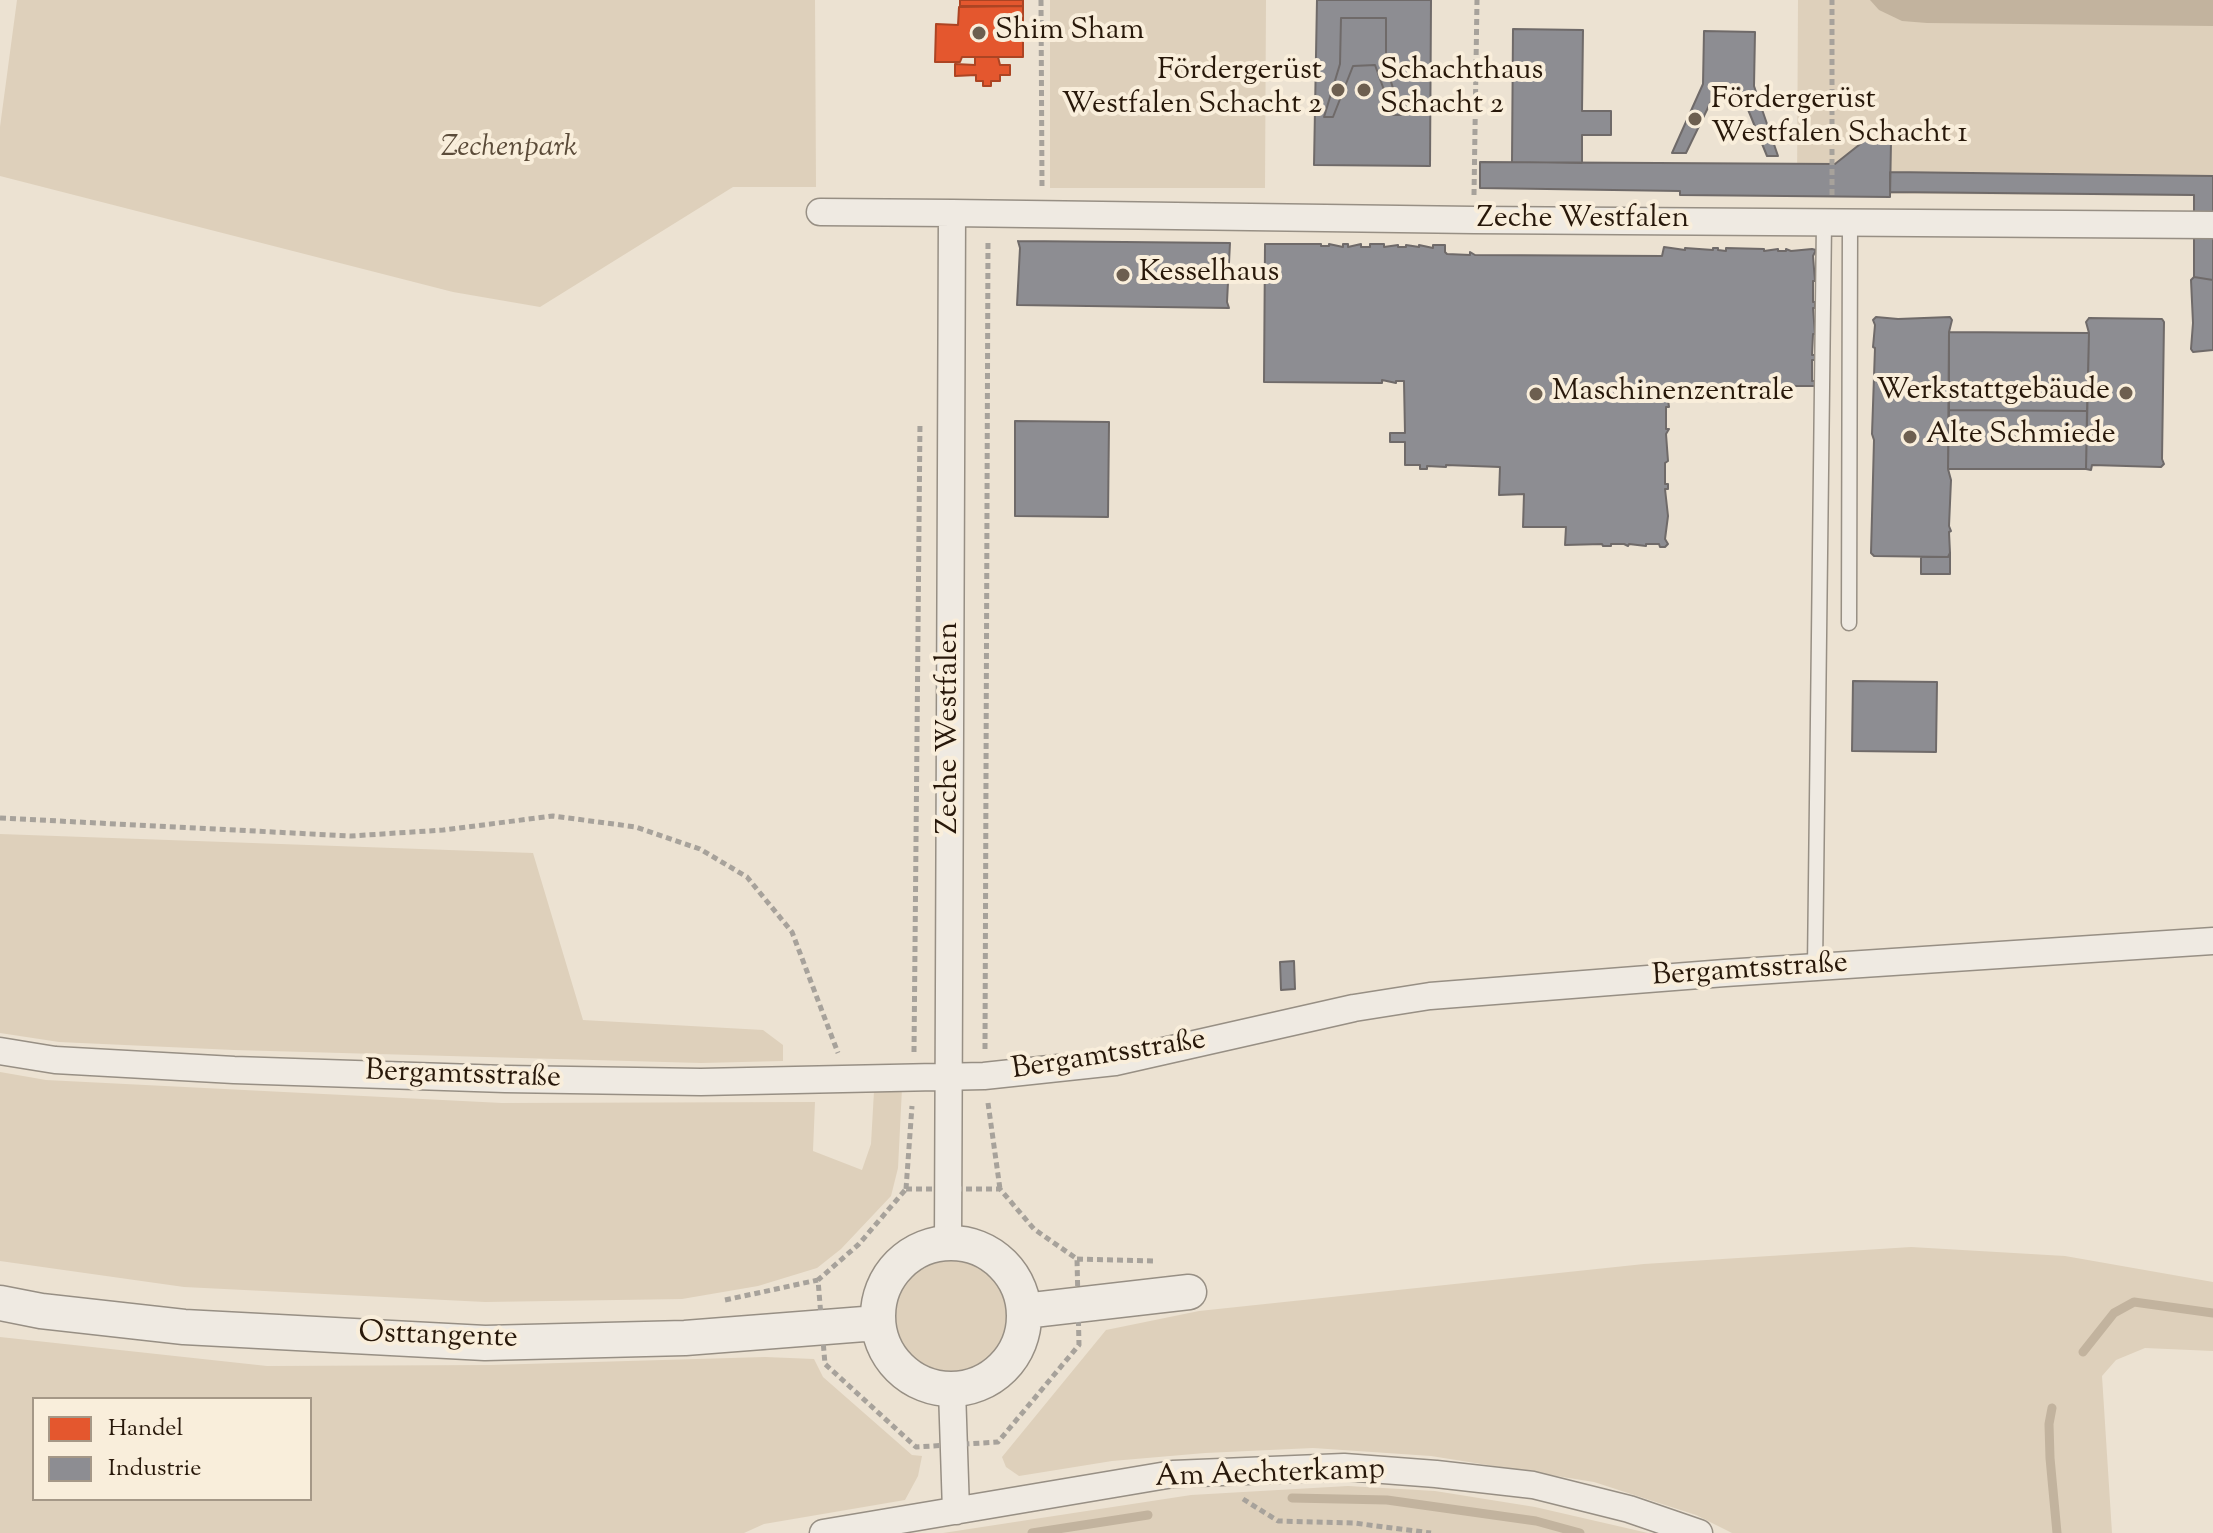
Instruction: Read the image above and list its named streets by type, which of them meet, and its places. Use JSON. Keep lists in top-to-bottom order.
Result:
{
  "streets": {
    "street": [
      "Zeche Westfalen",
      "Bergamtsstraße",
      "Osttangente",
      "Am Aechterkamp"
    ]
  },
  "crossings": [
    ["Zeche Westfalen", "Bergamtsstraße"],
    ["Zeche Westfalen", "Osttangente"]
  ],
  "parks": ["Zechenpark"],
  "places": [
    "Shim Sham",
    "Fördergerüst Westfalen Schacht 2",
    "Schachthaus Schacht 2",
    "Fördergerüst Westfalen Schacht 1",
    "Kesselhaus",
    "Werkstattgebäude",
    "Maschinenzentrale",
    "Alte Schmiede"
  ],
  "legend": ["Handel", "Industrie"]
}
